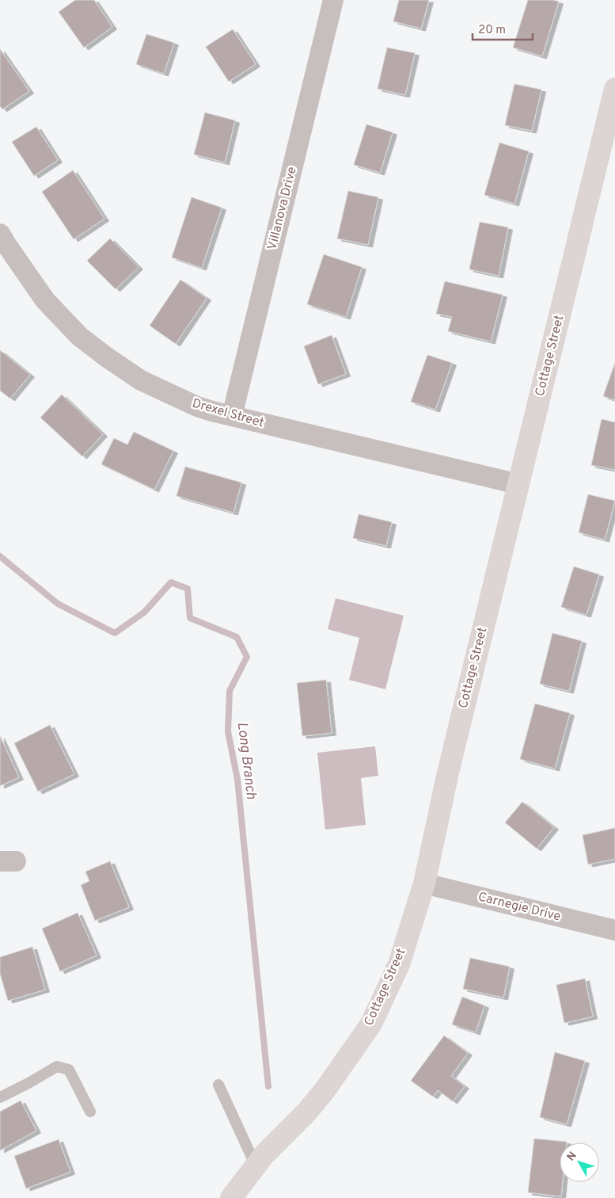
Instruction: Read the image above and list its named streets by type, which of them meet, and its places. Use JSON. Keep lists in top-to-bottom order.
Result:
{
  "streets": {
    "street": [
      "Villanova Drive",
      "Cottage Street",
      "Drexel Street",
      "Carnegie Drive"
    ]
  },
  "crossings": [
    ["Villanova Drive", "Drexel Street"],
    ["Cottage Street", "Drexel Street"],
    ["Cottage Street", "Carnegie Drive"]
  ],
  "water": ["Long Branch"],
  "scale_bar": "20 m",
  "north": "top left"
}
